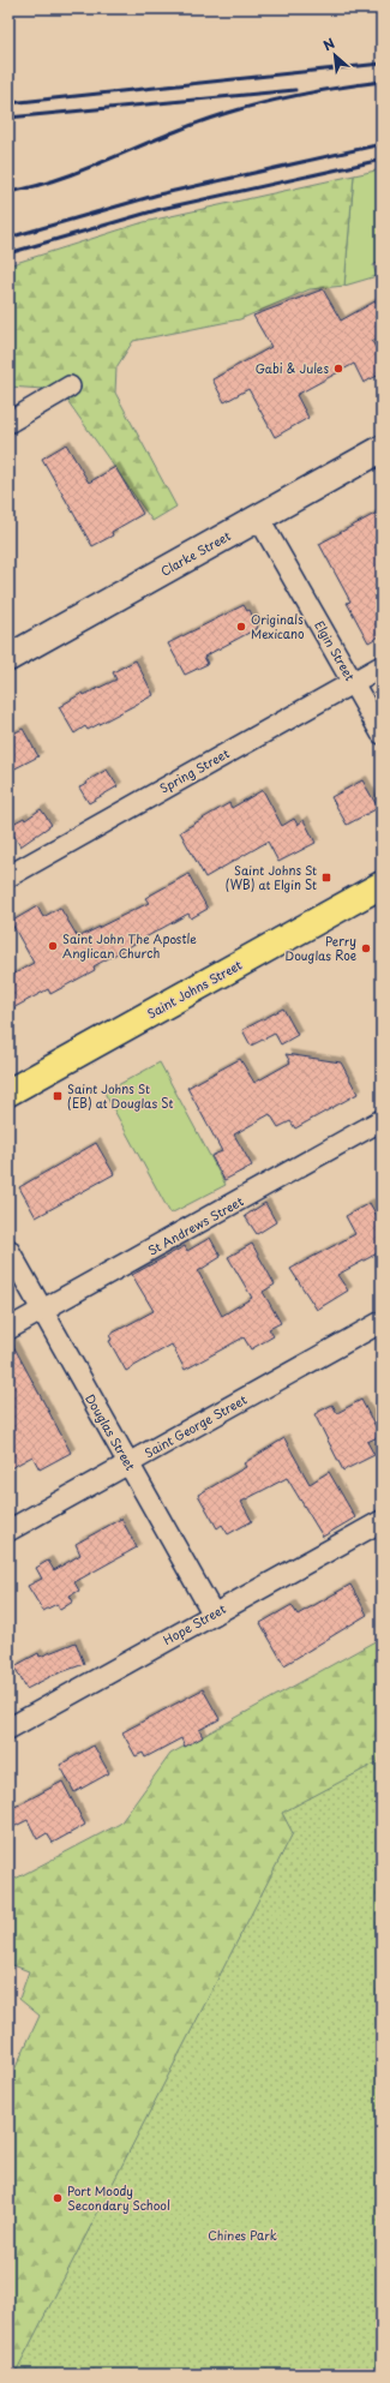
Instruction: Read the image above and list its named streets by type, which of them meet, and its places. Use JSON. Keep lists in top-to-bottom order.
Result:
{
  "streets": {
    "main road": ["Clarke Street", "Saint Johns Street"],
    "street": [
      "Elgin Street",
      "Spring Street",
      "St Andrews Street",
      "Saint George Street",
      "Douglas Street",
      "Hope Street"
    ]
  },
  "crossings": [
    ["Clarke Street", "Elgin Street"],
    ["Elgin Street", "Spring Street"],
    ["St Andrews Street", "Douglas Street"],
    ["Saint George Street", "Douglas Street"],
    ["Douglas Street", "Hope Street"]
  ],
  "parks": ["Chines Park"],
  "places": {
    "other": [
      "Gabi & Jules",
      "Originals Mexicano",
      "Saint John The Apostle Anglican Church",
      "Perry Douglas Roe",
      "Port Moody Secondary School"
    ],
    "transit": ["Saint Johns St (WB) at Elgin St", "Saint Johns St (EB) at Douglas St"]
  },
  "north": "top left"
}
